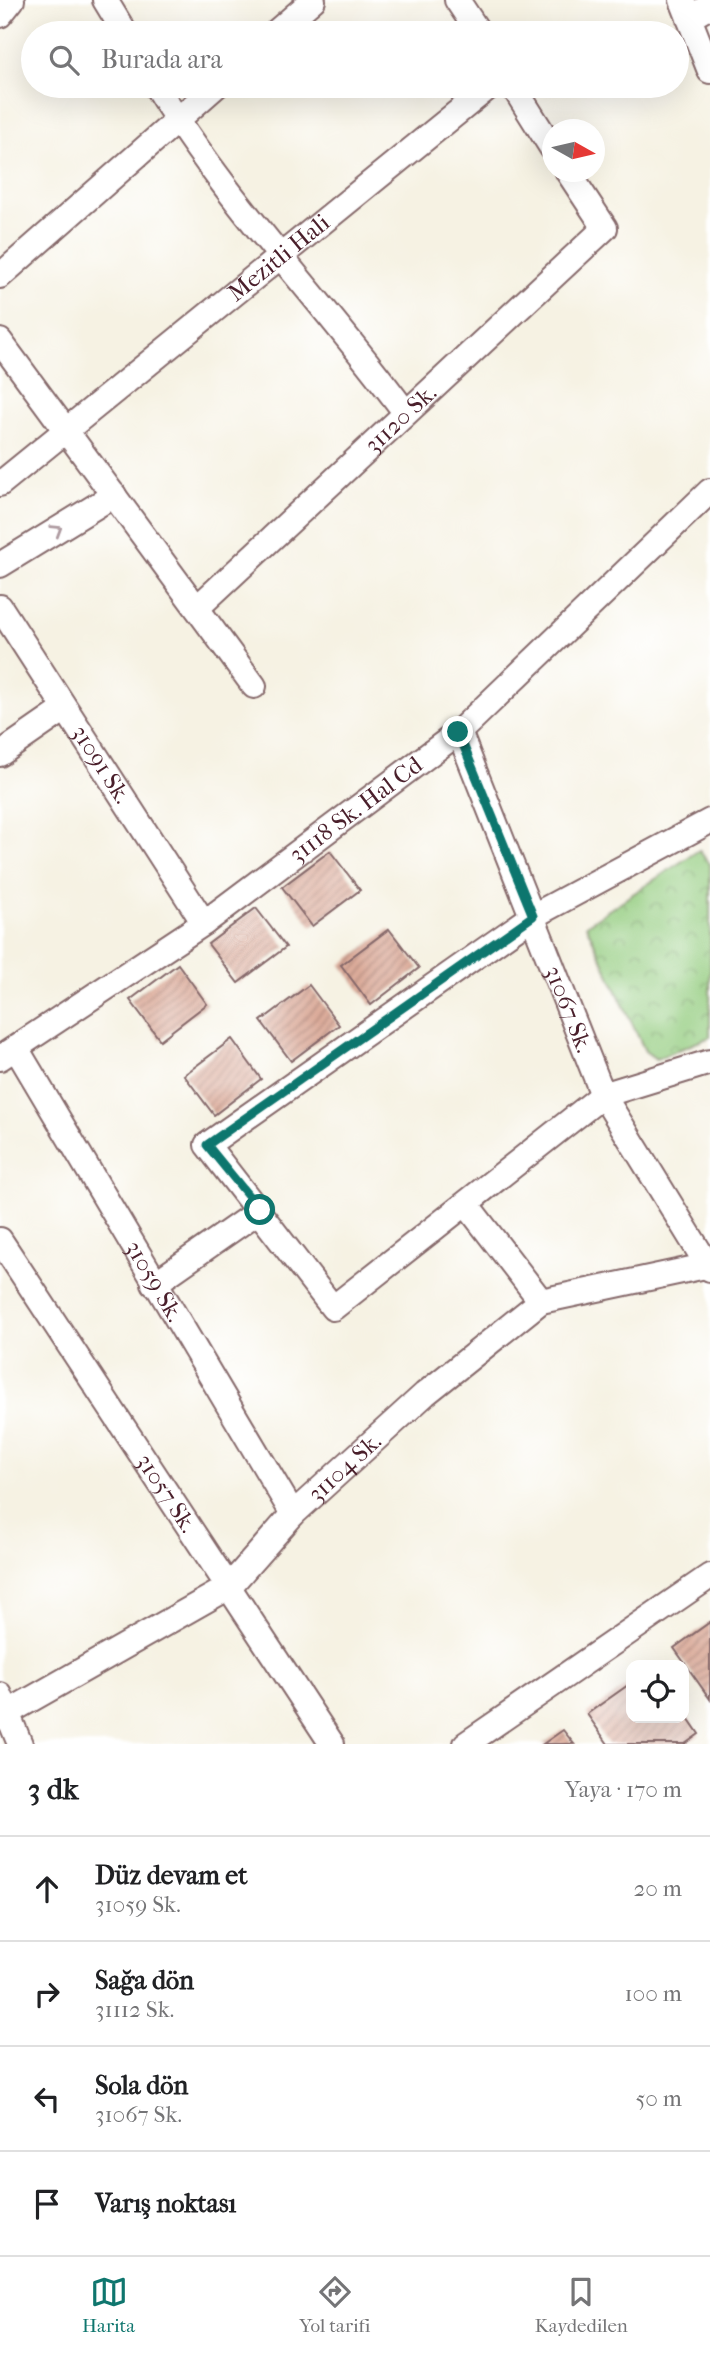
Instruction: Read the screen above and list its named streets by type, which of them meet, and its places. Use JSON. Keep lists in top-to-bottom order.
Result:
{
  "streets": {
    "street": [
      "Mezitli Hali",
      "31120 Sk.",
      "31091 Sk.",
      "31118 Sk. Hal Cd",
      "31067 Sk.",
      "31059 Sk.",
      "31104 Sk.",
      "31057 Sk."
    ]
  },
  "crossings": [
    ["31091 Sk.", "31118 Sk. Hal Cd"],
    ["31118 Sk. Hal Cd", "31067 Sk."],
    ["31118 Sk. Hal Cd", "31059 Sk."],
    ["31067 Sk.", "31104 Sk."],
    ["31059 Sk.", "31104 Sk."],
    ["31104 Sk.", "31057 Sk."]
  ],
  "north": "right",
  "page": {
    "search": "Burada ara",
    "heading": ["3 dk", "Yaya · 170 m"],
    "list": [
      ["Düz devam et", "31059 Sk.", "20 m"],
      ["Sağa dön", "31112 Sk.", "100 m"],
      ["Sola dön", "31067 Sk.", "50 m"],
      "Varış noktası"
    ],
    "nav": ["Harita", "Yol tarifi", "Kaydedilen"]
  }
}
